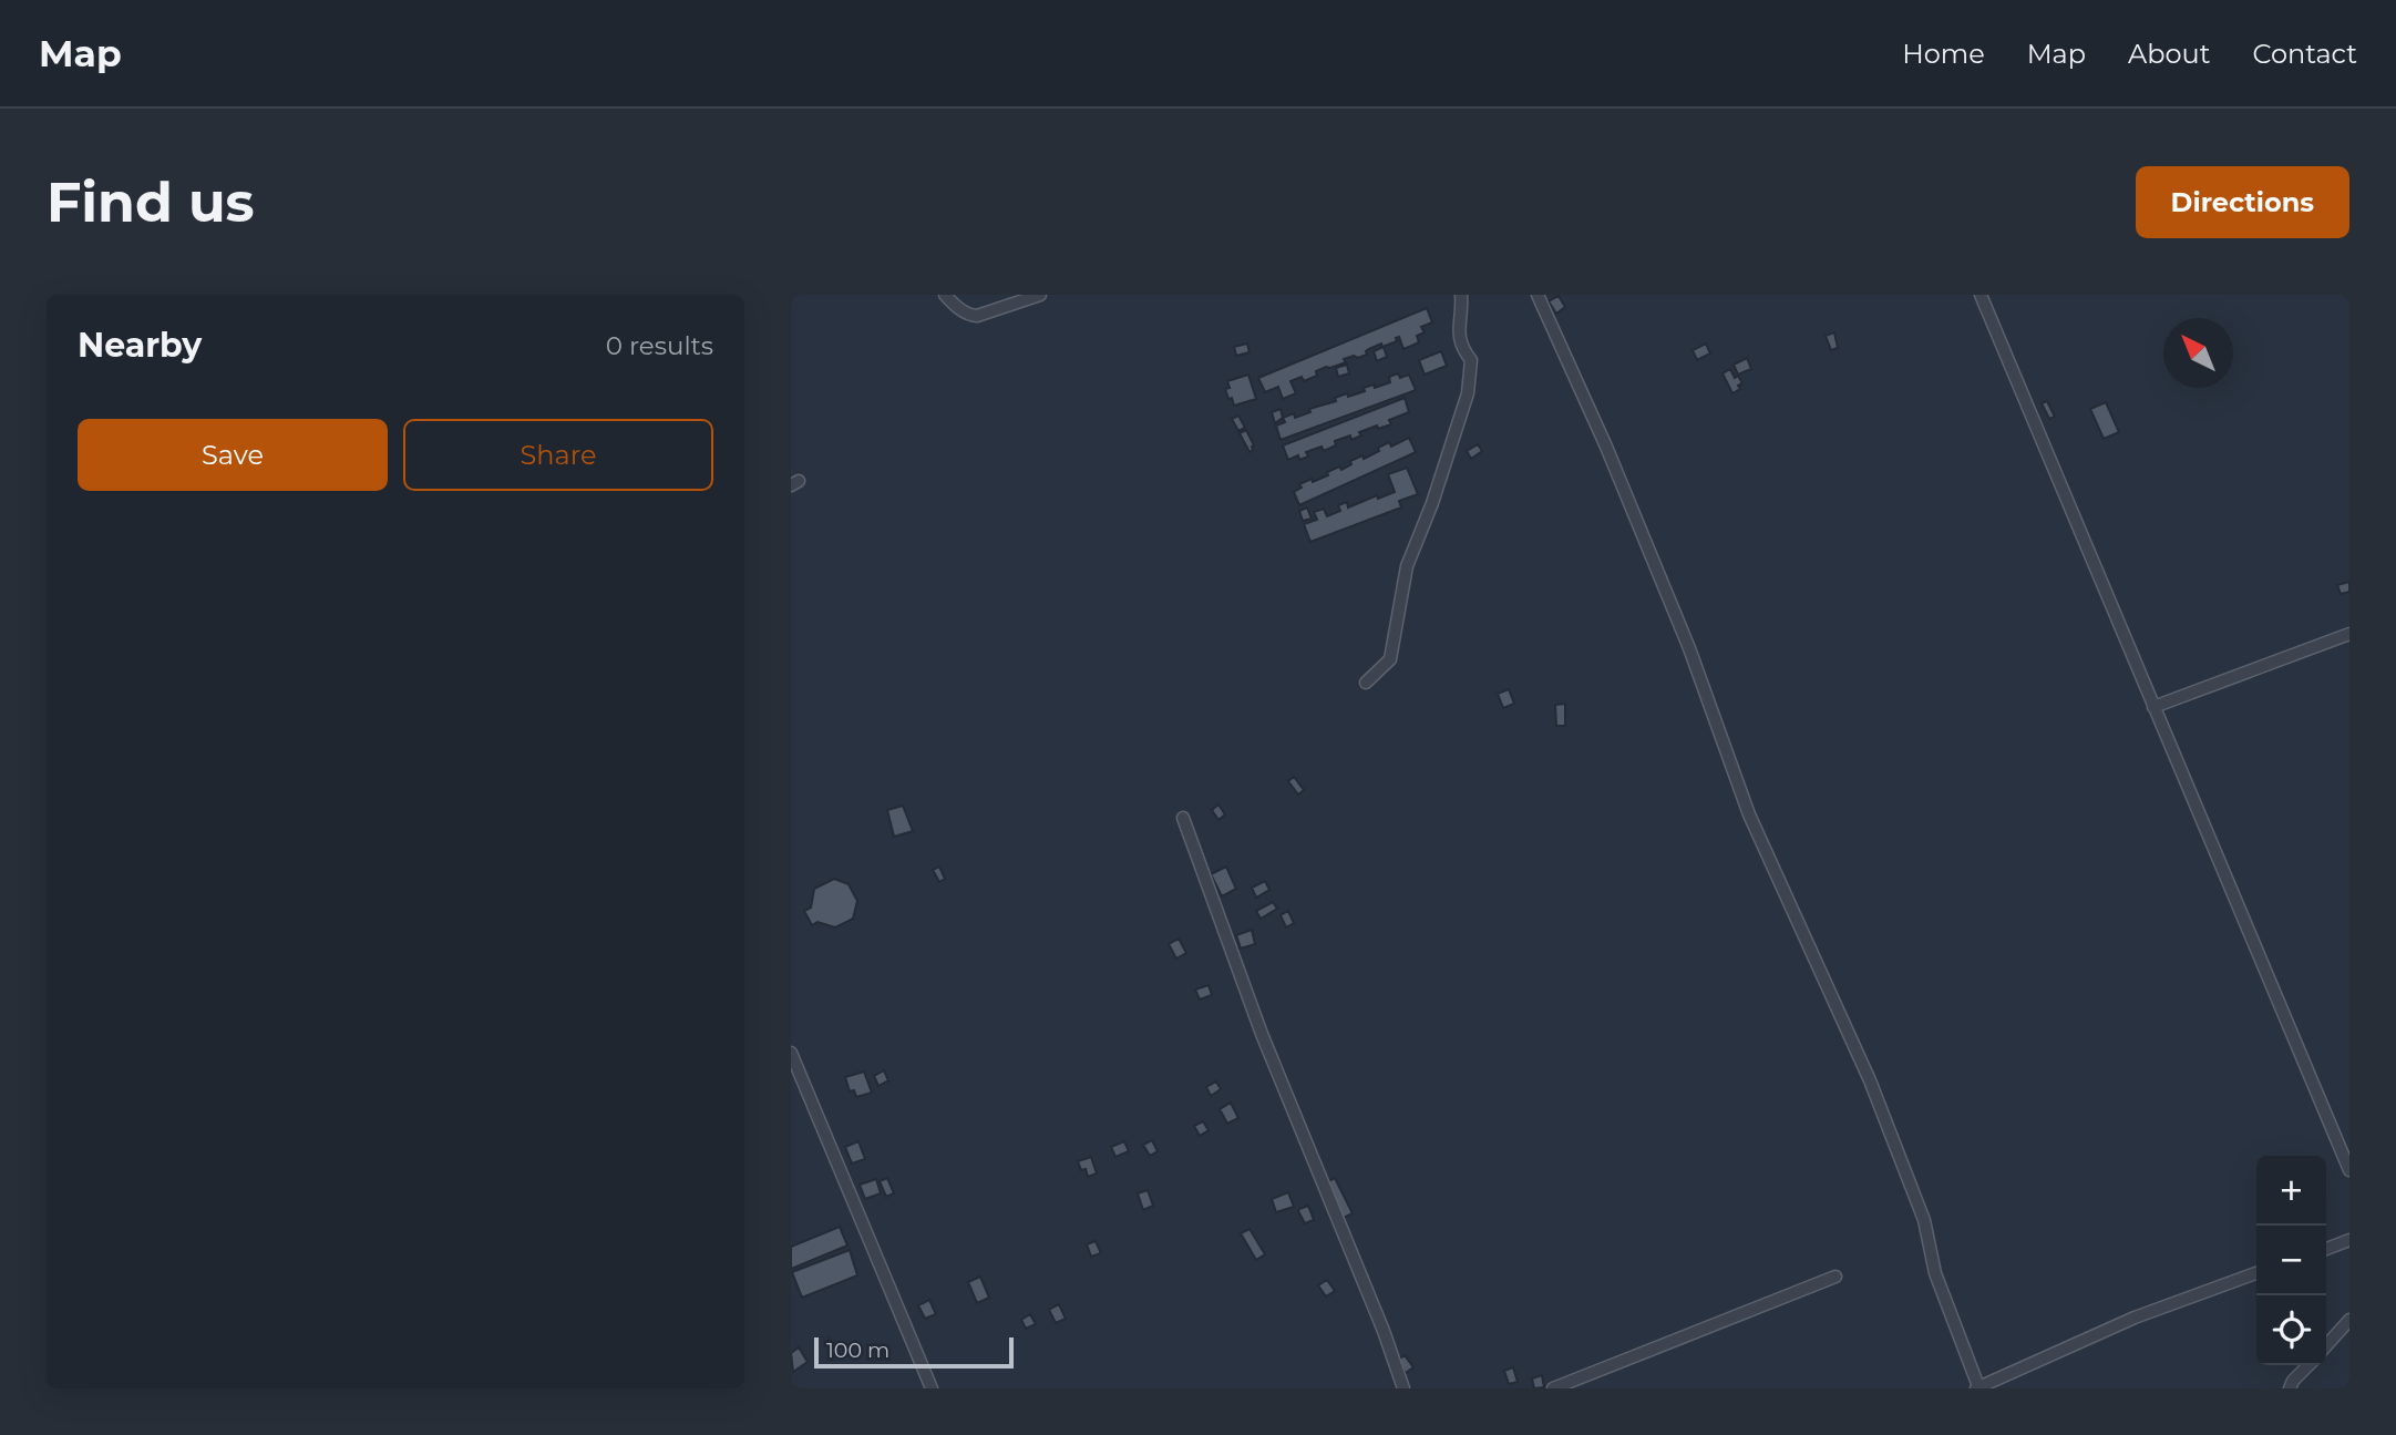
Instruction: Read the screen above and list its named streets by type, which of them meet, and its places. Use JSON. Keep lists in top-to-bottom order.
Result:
{
  "scale_bar": "100 m",
  "north": "top left",
  "page": {
    "header": "Map",
    "nav": [
      "Home",
      "Map",
      "About",
      "Contact"
    ],
    "buttons": [
      "Directions",
      ["Save", "Share"]
    ],
    "title": "Find us",
    "heading": ["Nearby", "0 results"],
    "map_buttons": ["+", "−"],
    "scale": "100 m"
  }
}
